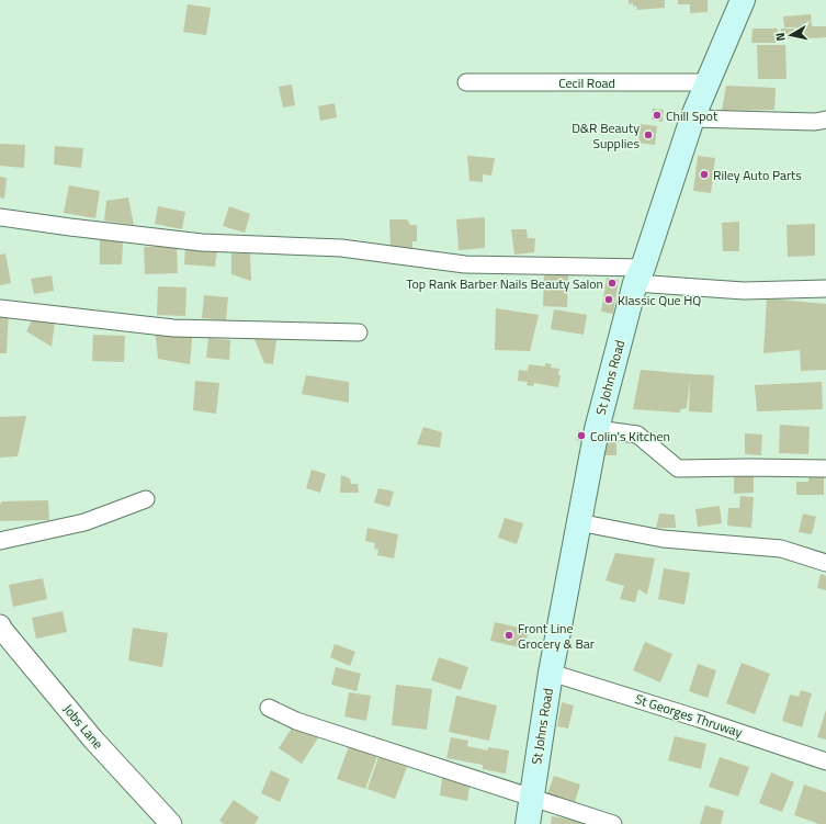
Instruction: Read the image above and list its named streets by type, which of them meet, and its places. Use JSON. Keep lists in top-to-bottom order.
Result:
{
  "streets": {
    "main road": ["St Johns Road"],
    "street": ["Cecil Road", "St Georges Thruway", "Jobs Lane"]
  },
  "crossings": [
    ["Cecil Road", "St Johns Road"],
    ["St Johns Road", "St Georges Thruway"]
  ],
  "places": [
    "Chill Spot",
    "D&R Beauty Supplies",
    "Riley Auto Parts",
    "Top Rank Barber Nails Beauty Salon",
    "Klassic Que HQ",
    "Colin's Kitchen",
    "Front Line Grocery & Bar"
  ],
  "north": "left"
}
